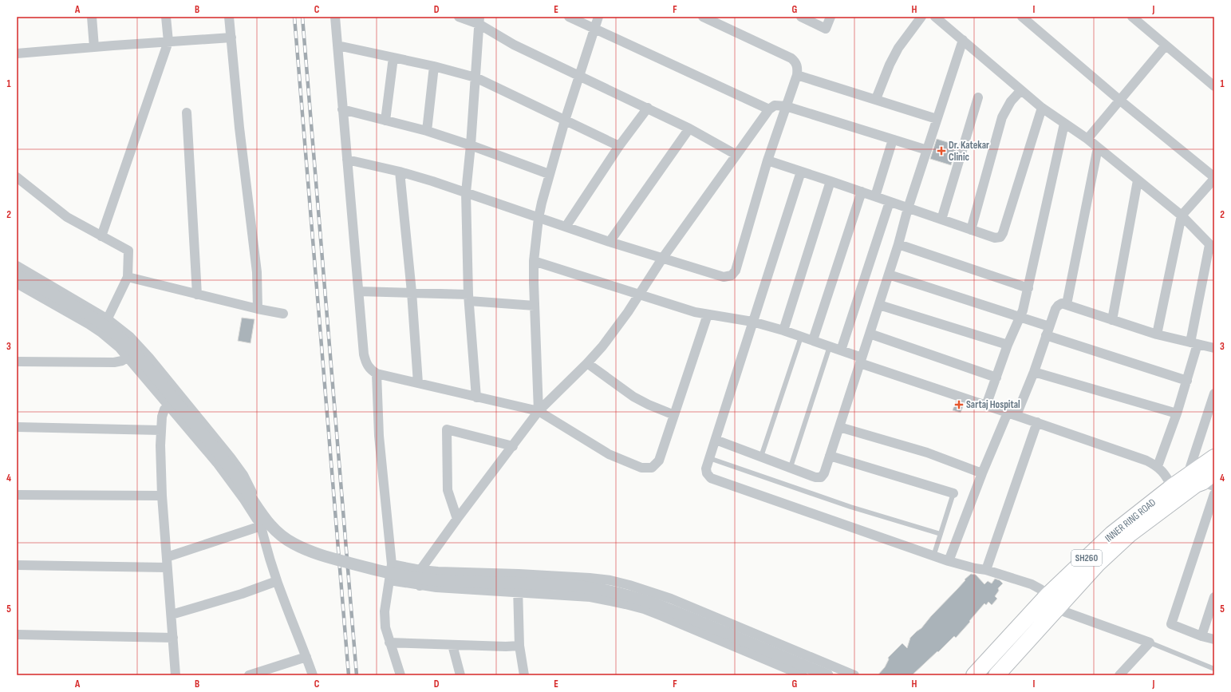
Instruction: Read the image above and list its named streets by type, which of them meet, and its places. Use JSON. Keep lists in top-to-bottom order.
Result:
{
  "streets": {
    "highway": ["INNER RING ROAD", "SH260"]
  },
  "places": {
    "health": ["Dr. Katekar Clinic", "Sartaj Hospital"]
  },
  "grid": {
    "columns": [
      "A",
      "B",
      "C",
      "D",
      "E",
      "F",
      "G",
      "H",
      "I",
      "J"
    ],
    "rows": [
      "1",
      "2",
      "3",
      "4",
      "5"
    ]
  }
}
